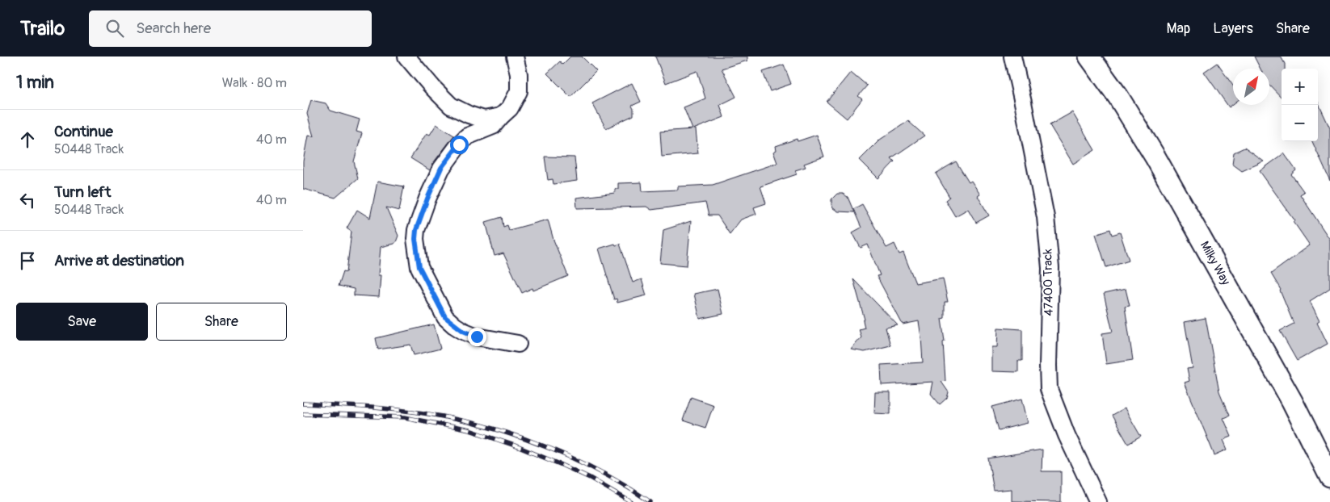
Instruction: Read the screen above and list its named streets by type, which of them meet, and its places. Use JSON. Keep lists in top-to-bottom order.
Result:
{
  "streets": {
    "street": ["Milky Way", "47400 Track"]
  },
  "north": "top right",
  "page": {
    "header": "Trailo",
    "search": "Search here",
    "nav": ["Map", "Layers", "Share"],
    "heading": ["1 min", "Walk · 80 m"],
    "map_buttons": ["+", "−"],
    "list": [
      ["Continue", "50448 Track", "40 m"],
      ["Turn left", "50448 Track", "40 m"],
      "Arrive at destination"
    ],
    "buttons": ["Save", "Share"]
  }
}
